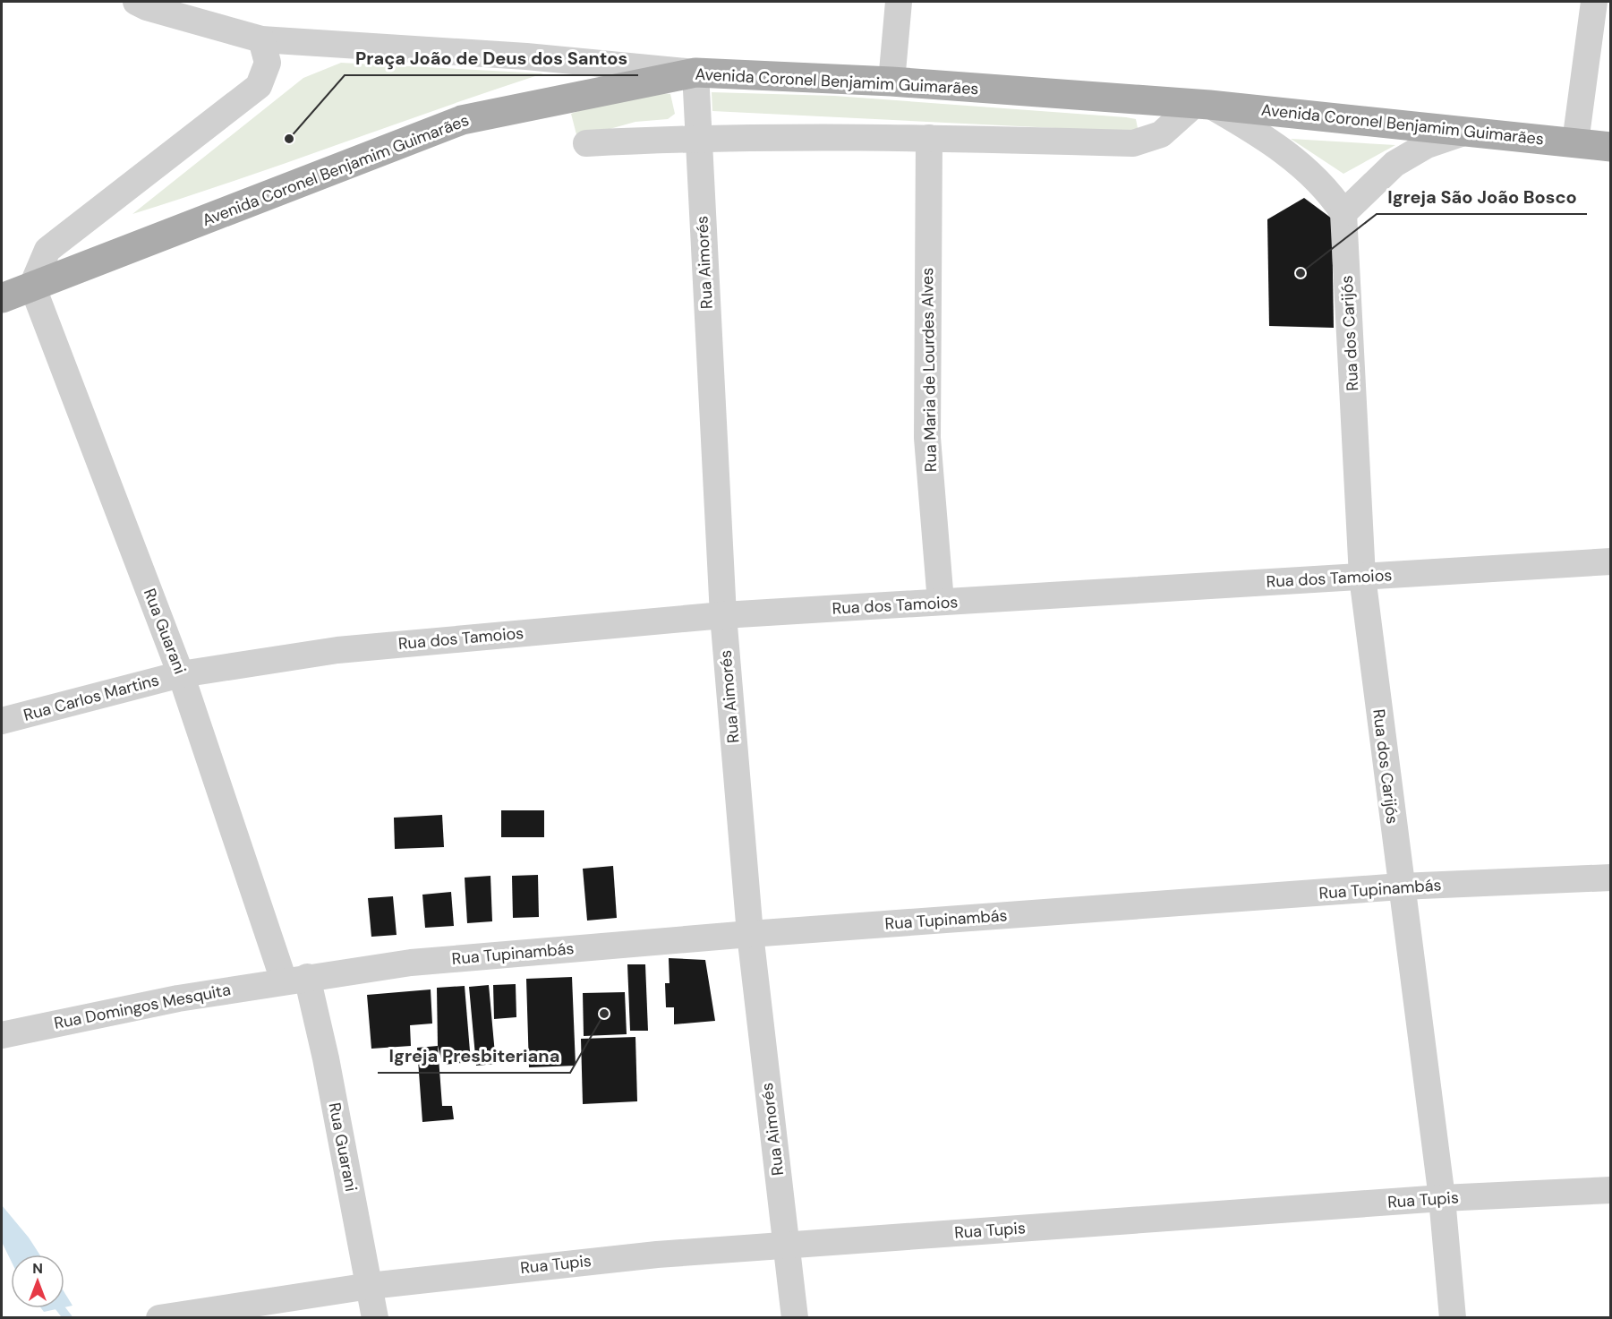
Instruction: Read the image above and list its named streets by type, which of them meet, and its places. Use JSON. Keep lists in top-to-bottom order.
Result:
{
  "streets": {
    "main road": ["Avenida Coronel Benjamim Guimarães"],
    "street": [
      "Rua Aimorés",
      "Rua dos Carijós",
      "Rua Maria de Lourdes Alves",
      "Rua dos Tamoios",
      "Rua Guarani",
      "Rua Carlos Martins",
      "Rua Tupinambás",
      "Rua Domingos Mesquita",
      "Rua Tupis"
    ]
  },
  "crossings": [
    ["Avenida Coronel Benjamim Guimarães", "Rua Aimorés"],
    ["Avenida Coronel Benjamim Guimarães", "Rua dos Carijós"],
    ["Avenida Coronel Benjamim Guimarães", "Rua Guarani"],
    ["Rua Aimorés", "Rua dos Tamoios"],
    ["Rua Aimorés", "Rua Tupinambás"],
    ["Rua Aimorés", "Rua Tupis"],
    ["Rua dos Carijós", "Rua dos Tamoios"],
    ["Rua dos Carijós", "Rua Tupinambás"],
    ["Rua dos Carijós", "Rua Tupis"],
    ["Rua Maria de Lourdes Alves", "Rua dos Tamoios"],
    ["Rua dos Tamoios", "Rua Guarani"],
    ["Rua dos Tamoios", "Rua Carlos Martins"],
    ["Rua Guarani", "Rua Carlos Martins"],
    ["Rua Guarani", "Rua Tupinambás"],
    ["Rua Guarani", "Rua Domingos Mesquita"],
    ["Rua Guarani", "Rua Tupis"],
    ["Rua Tupinambás", "Rua Domingos Mesquita"]
  ],
  "places": ["Praça João de Deus dos Santos", "Igreja São João Bosco", "Igreja Presbiteriana"],
  "north": "top"
}
